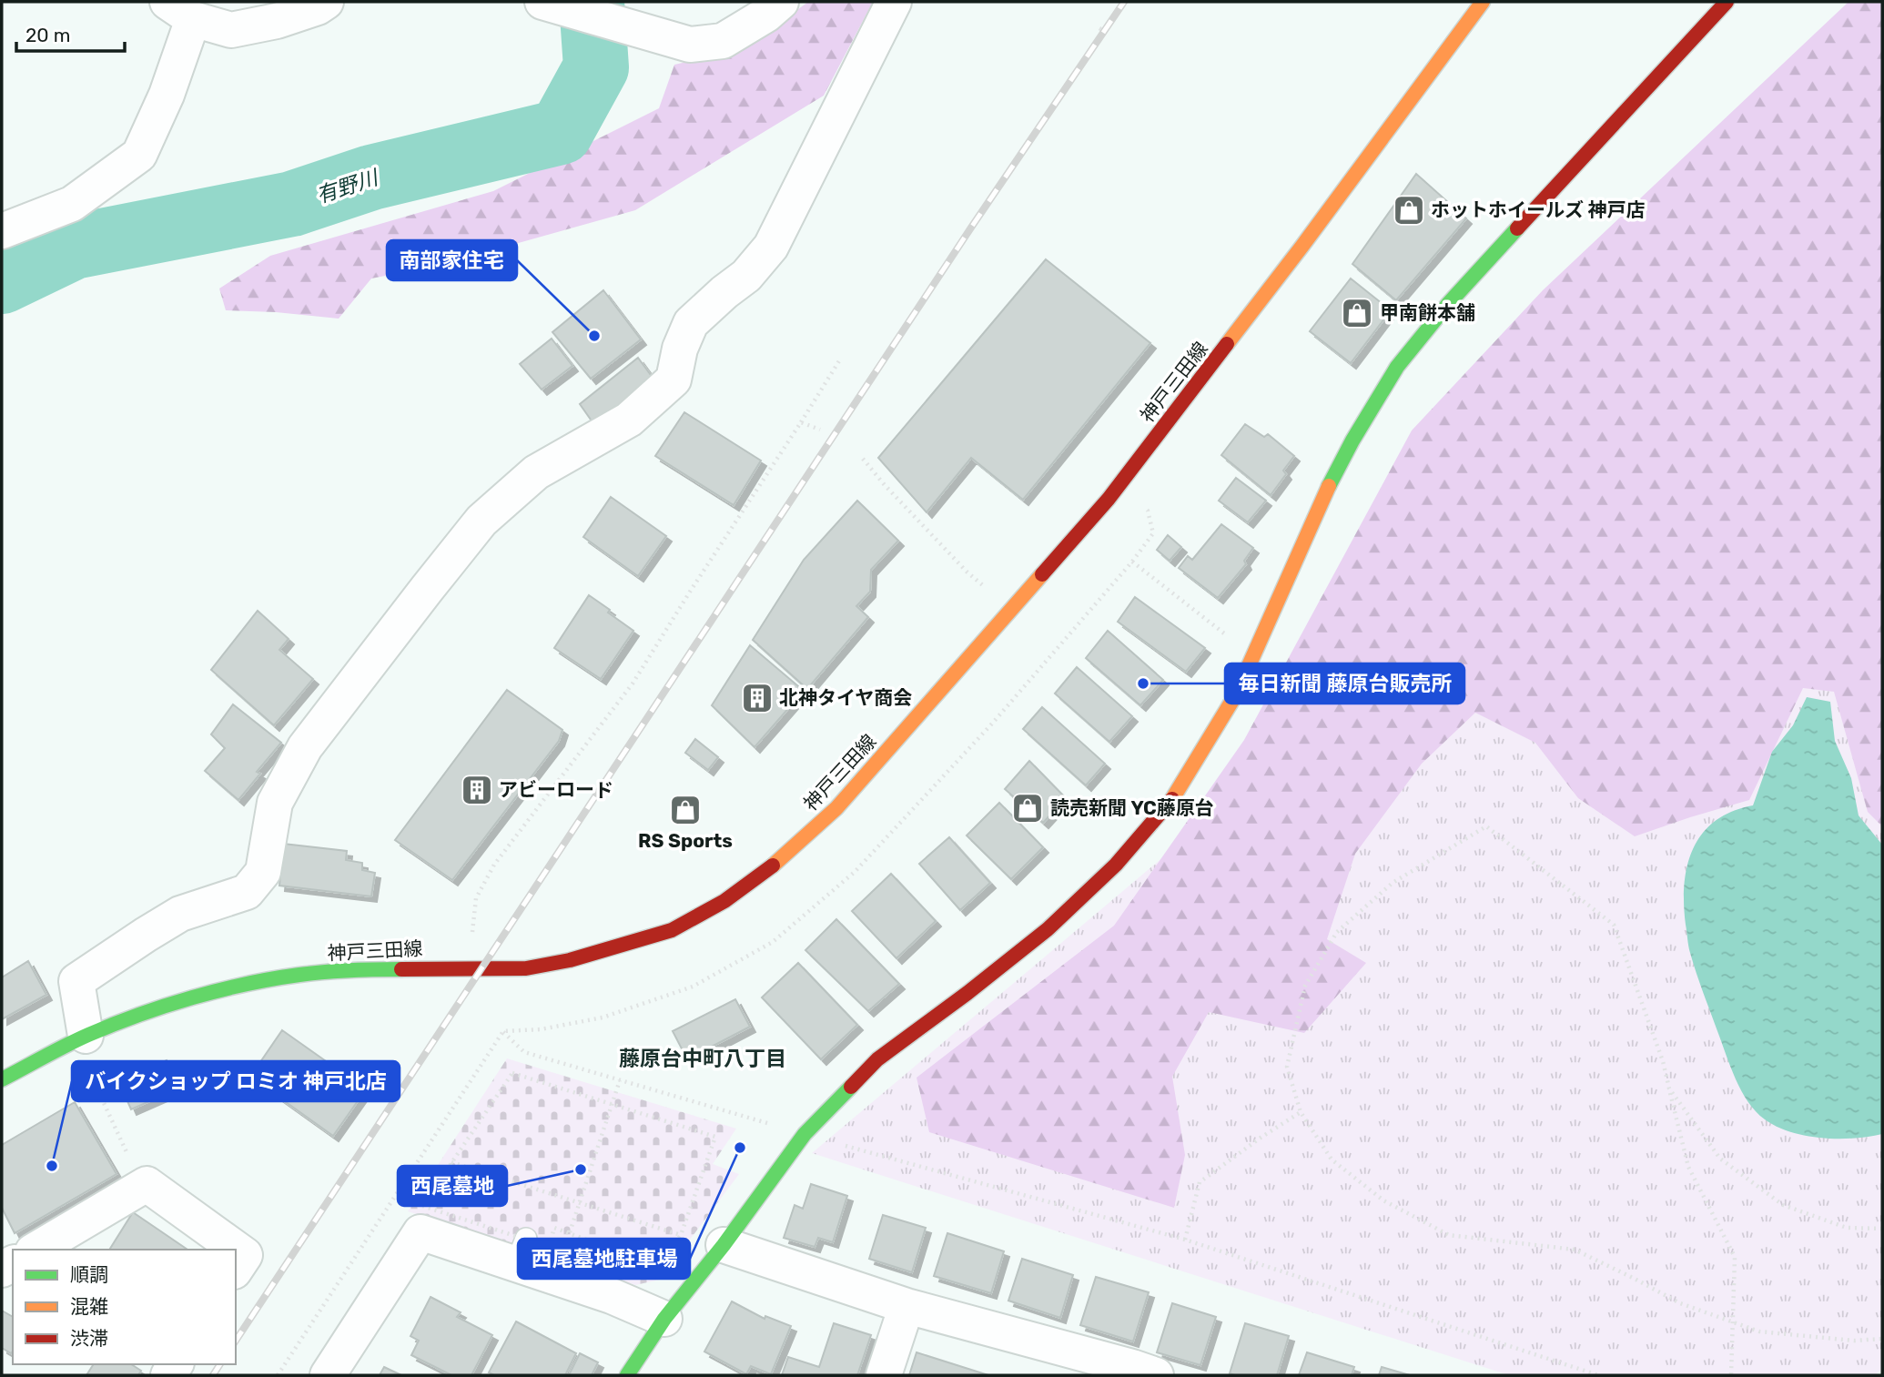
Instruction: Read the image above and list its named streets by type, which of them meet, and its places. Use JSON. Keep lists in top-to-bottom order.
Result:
{
  "streets": {
    "main road": ["神戸三田線"]
  },
  "districts": ["藤原台中町八丁目"],
  "water": ["有野川"],
  "places": {
    "shop": [
      "ホットホイールズ 神戸店",
      "甲南餅本舗",
      "読売新聞 YC藤原台",
      "RS Sports"
    ],
    "other": [
      "南部家住宅",
      "毎日新聞 藤原台販売所",
      "西尾墓地駐車場",
      "バイクショップ ロミオ 神戸北店",
      "西尾墓地"
    ],
    "building": ["北神タイヤ商会", "アビーロード"]
  },
  "legend": ["順調", "混雑", "渋滞"],
  "scale_bar": "20 m"
}
